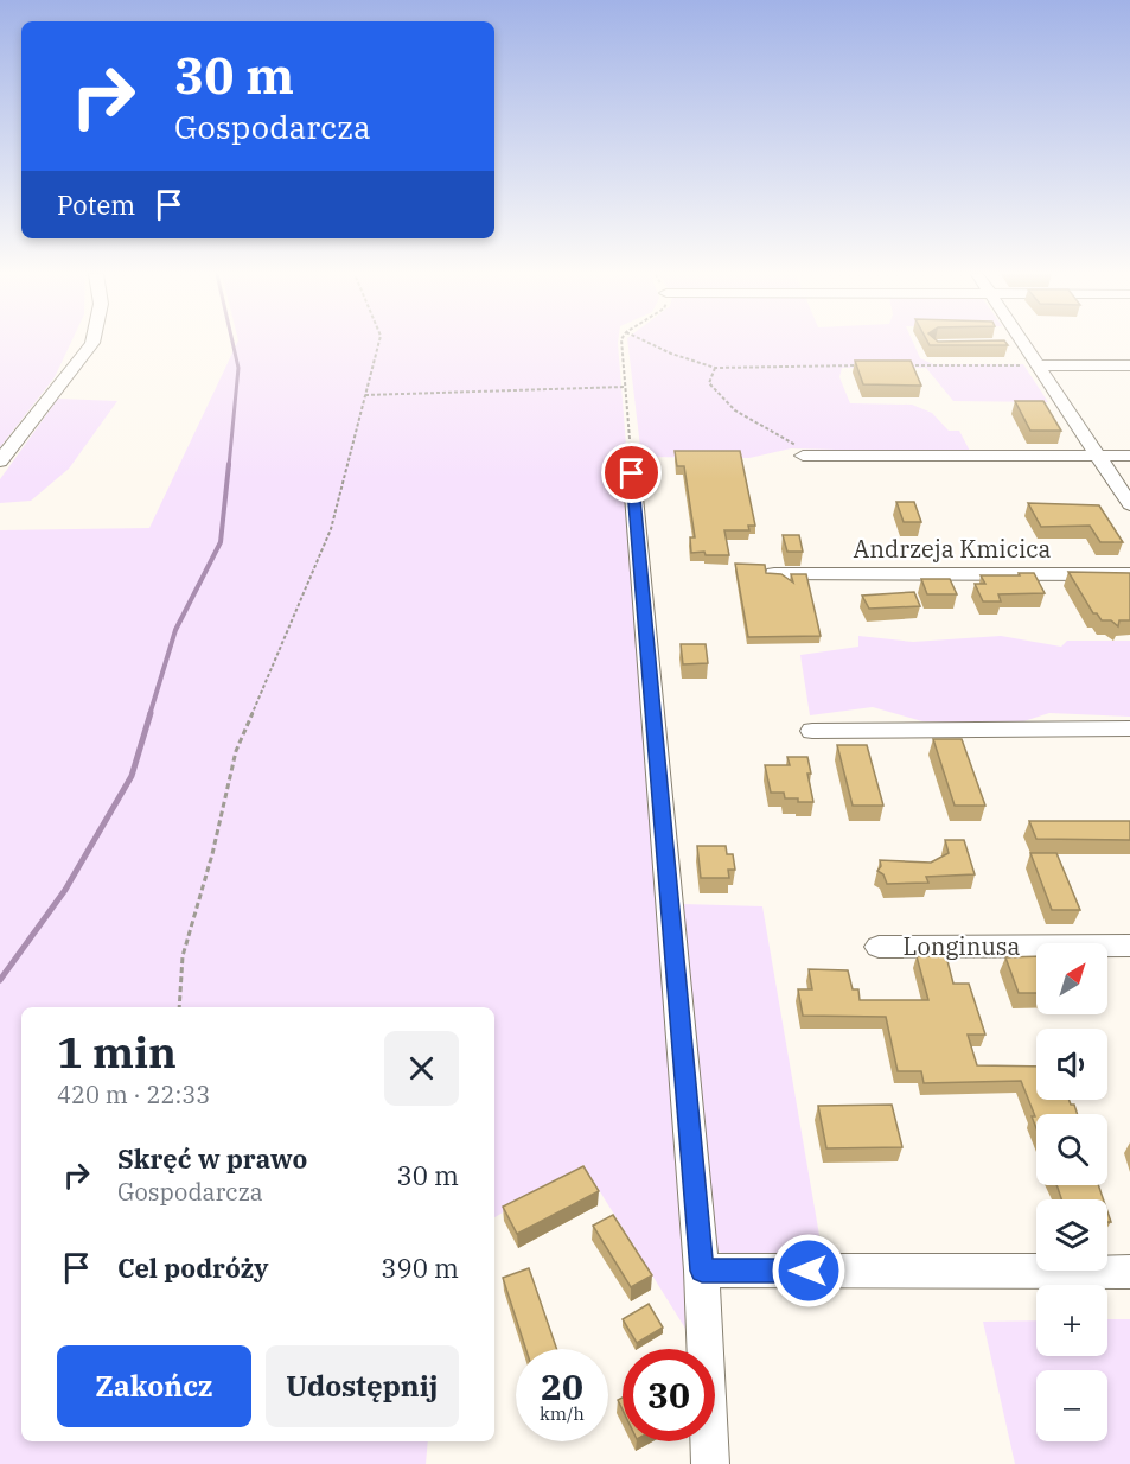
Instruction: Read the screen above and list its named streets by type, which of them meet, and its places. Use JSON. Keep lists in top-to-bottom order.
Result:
{
  "streets": {
    "street": ["Andrzeja Kmicica", "Longinusa"]
  },
  "north": "top right",
  "page": {
    "turn": ["30 m", "Gospodarcza"],
    "then": "Potem",
    "map_buttons": ["+", "−"],
    "heading": ["1 min", "420 m · 22:33"],
    "list": [
      {
        "name": "Skręć w prawo",
        "note": "Gospodarcza",
        "value": "30 m"
      },
      {
        "name": "Cel podróży",
        "value": "390 m"
      }
    ],
    "buttons": ["Zakończ", "Udostępnij"],
    "speed": "20 km/h",
    "limit": "30"
  }
}
